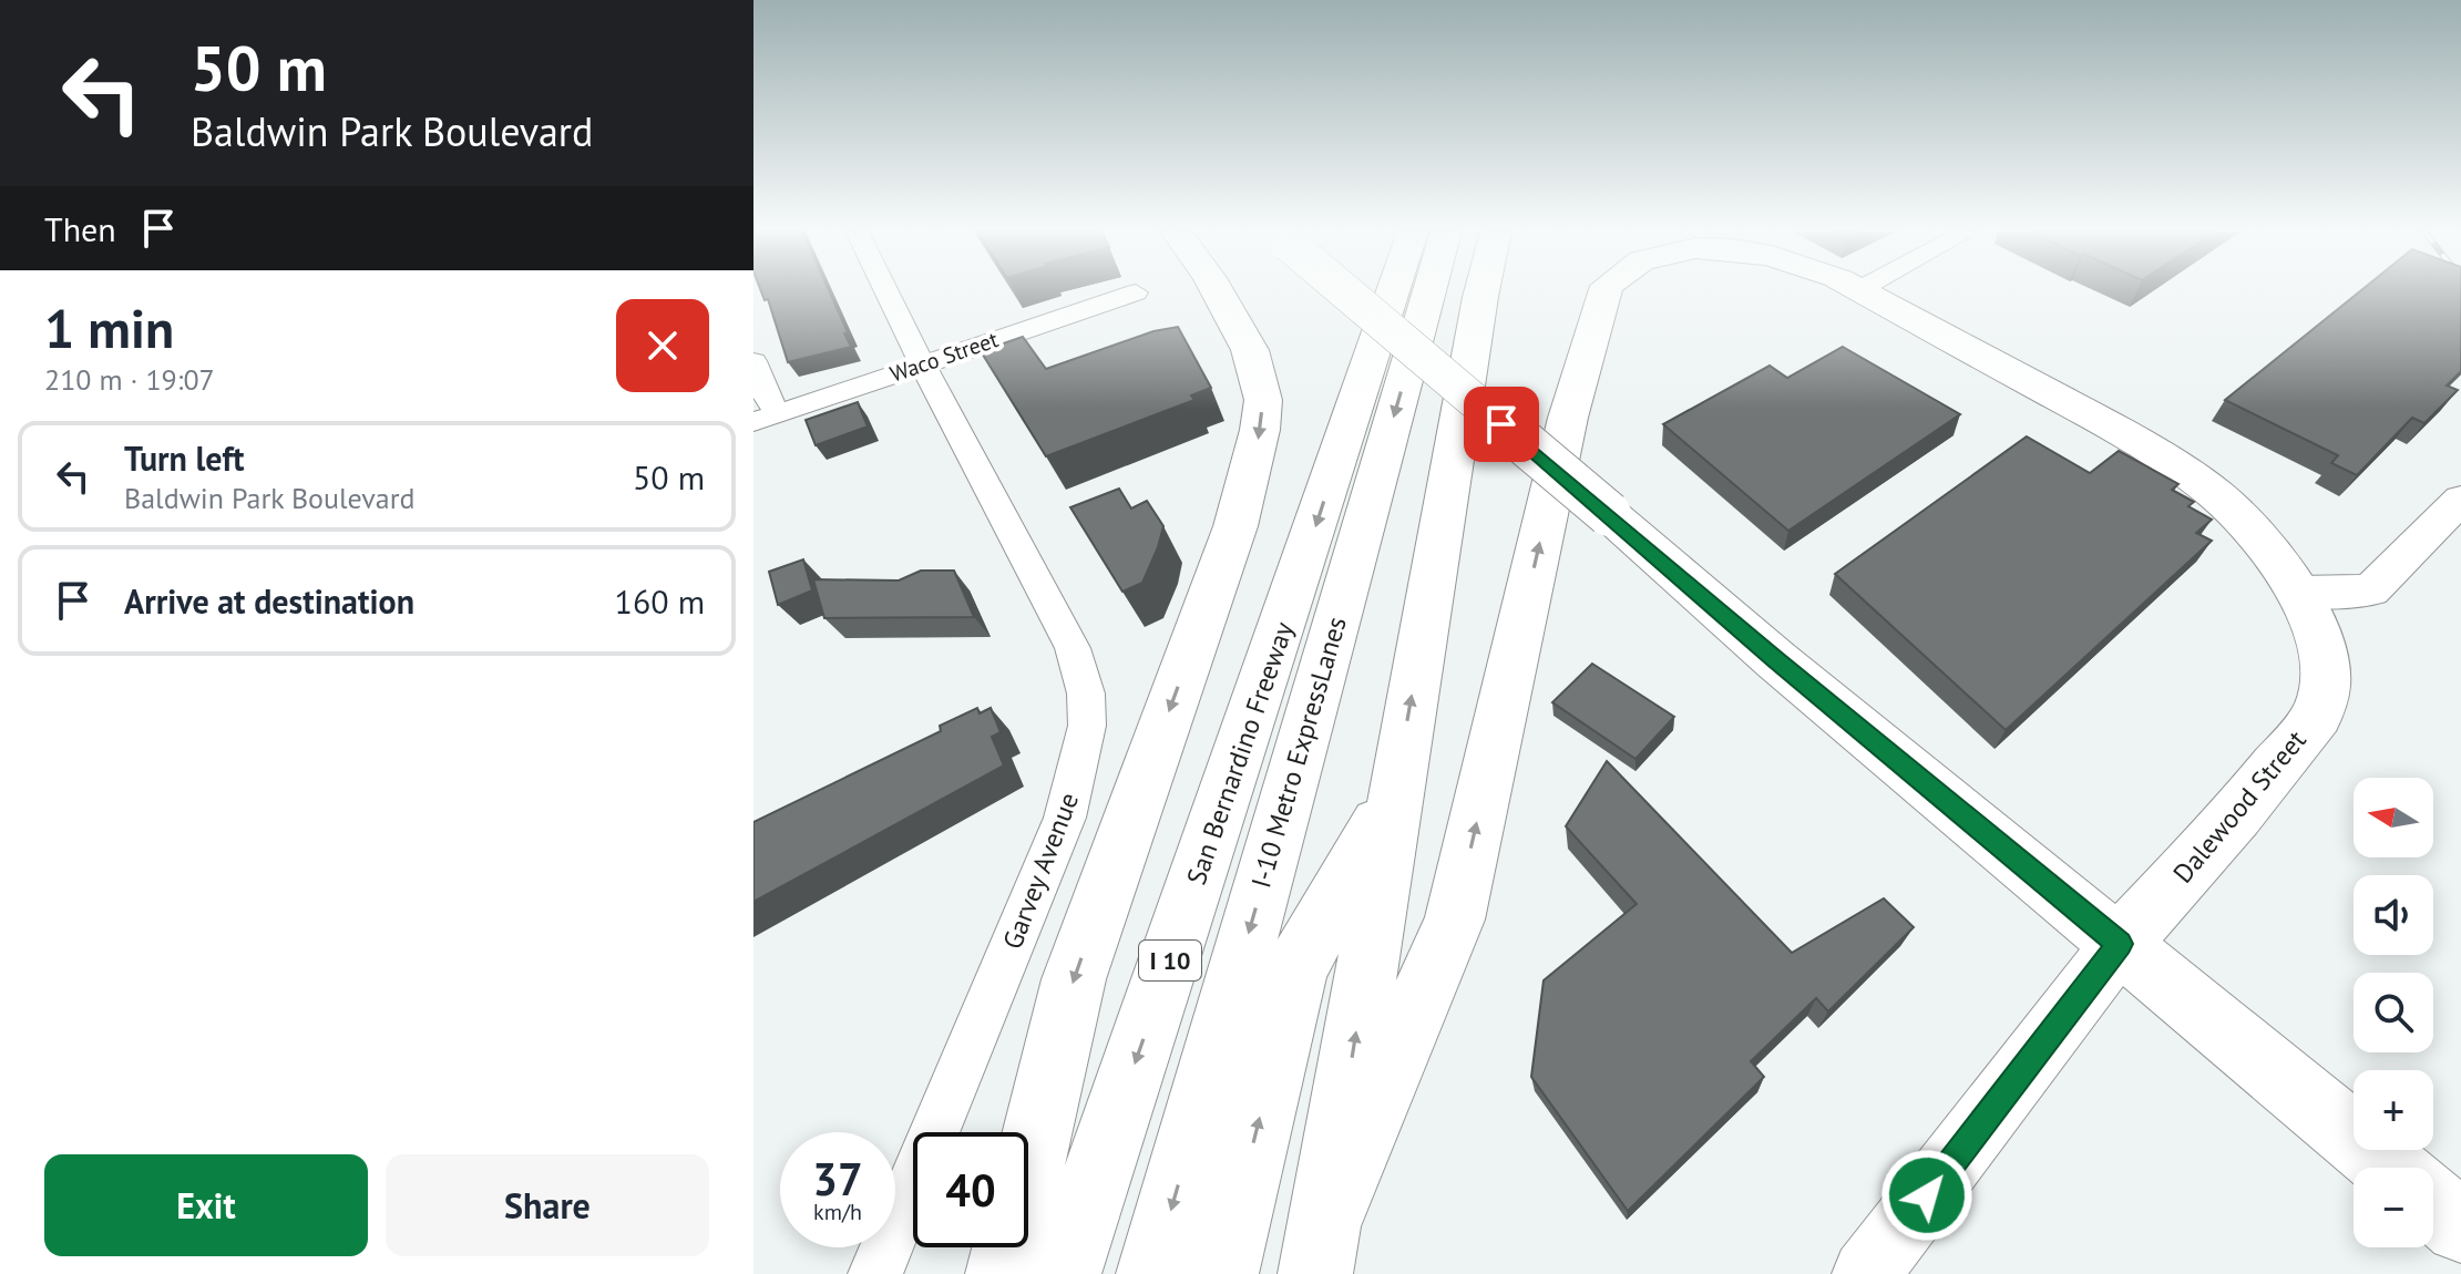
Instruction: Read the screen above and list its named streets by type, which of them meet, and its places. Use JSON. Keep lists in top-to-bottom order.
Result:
{
  "streets": {
    "main road": [
      "I-10 Metro ExpressLanes",
      "San Bernardino Freeway",
      "Dalewood Street",
      "I 10"
    ],
    "street": ["Waco Street", "Garvey Avenue"]
  },
  "crossings": [
    ["Waco Street", "Garvey Avenue"]
  ],
  "north": "left",
  "page": {
    "turn": ["50 m", "Baldwin Park Boulevard"],
    "then": "Then",
    "heading": ["1 min", "210 m · 19:07"],
    "list": [
      {
        "name": "Turn left",
        "note": "Baldwin Park Boulevard",
        "value": "50 m"
      },
      {
        "name": "Arrive at destination",
        "value": "160 m"
      }
    ],
    "map_buttons": ["+", "−"],
    "speed": "37 km/h",
    "limit": "40",
    "buttons": ["Exit", "Share"]
  }
}
